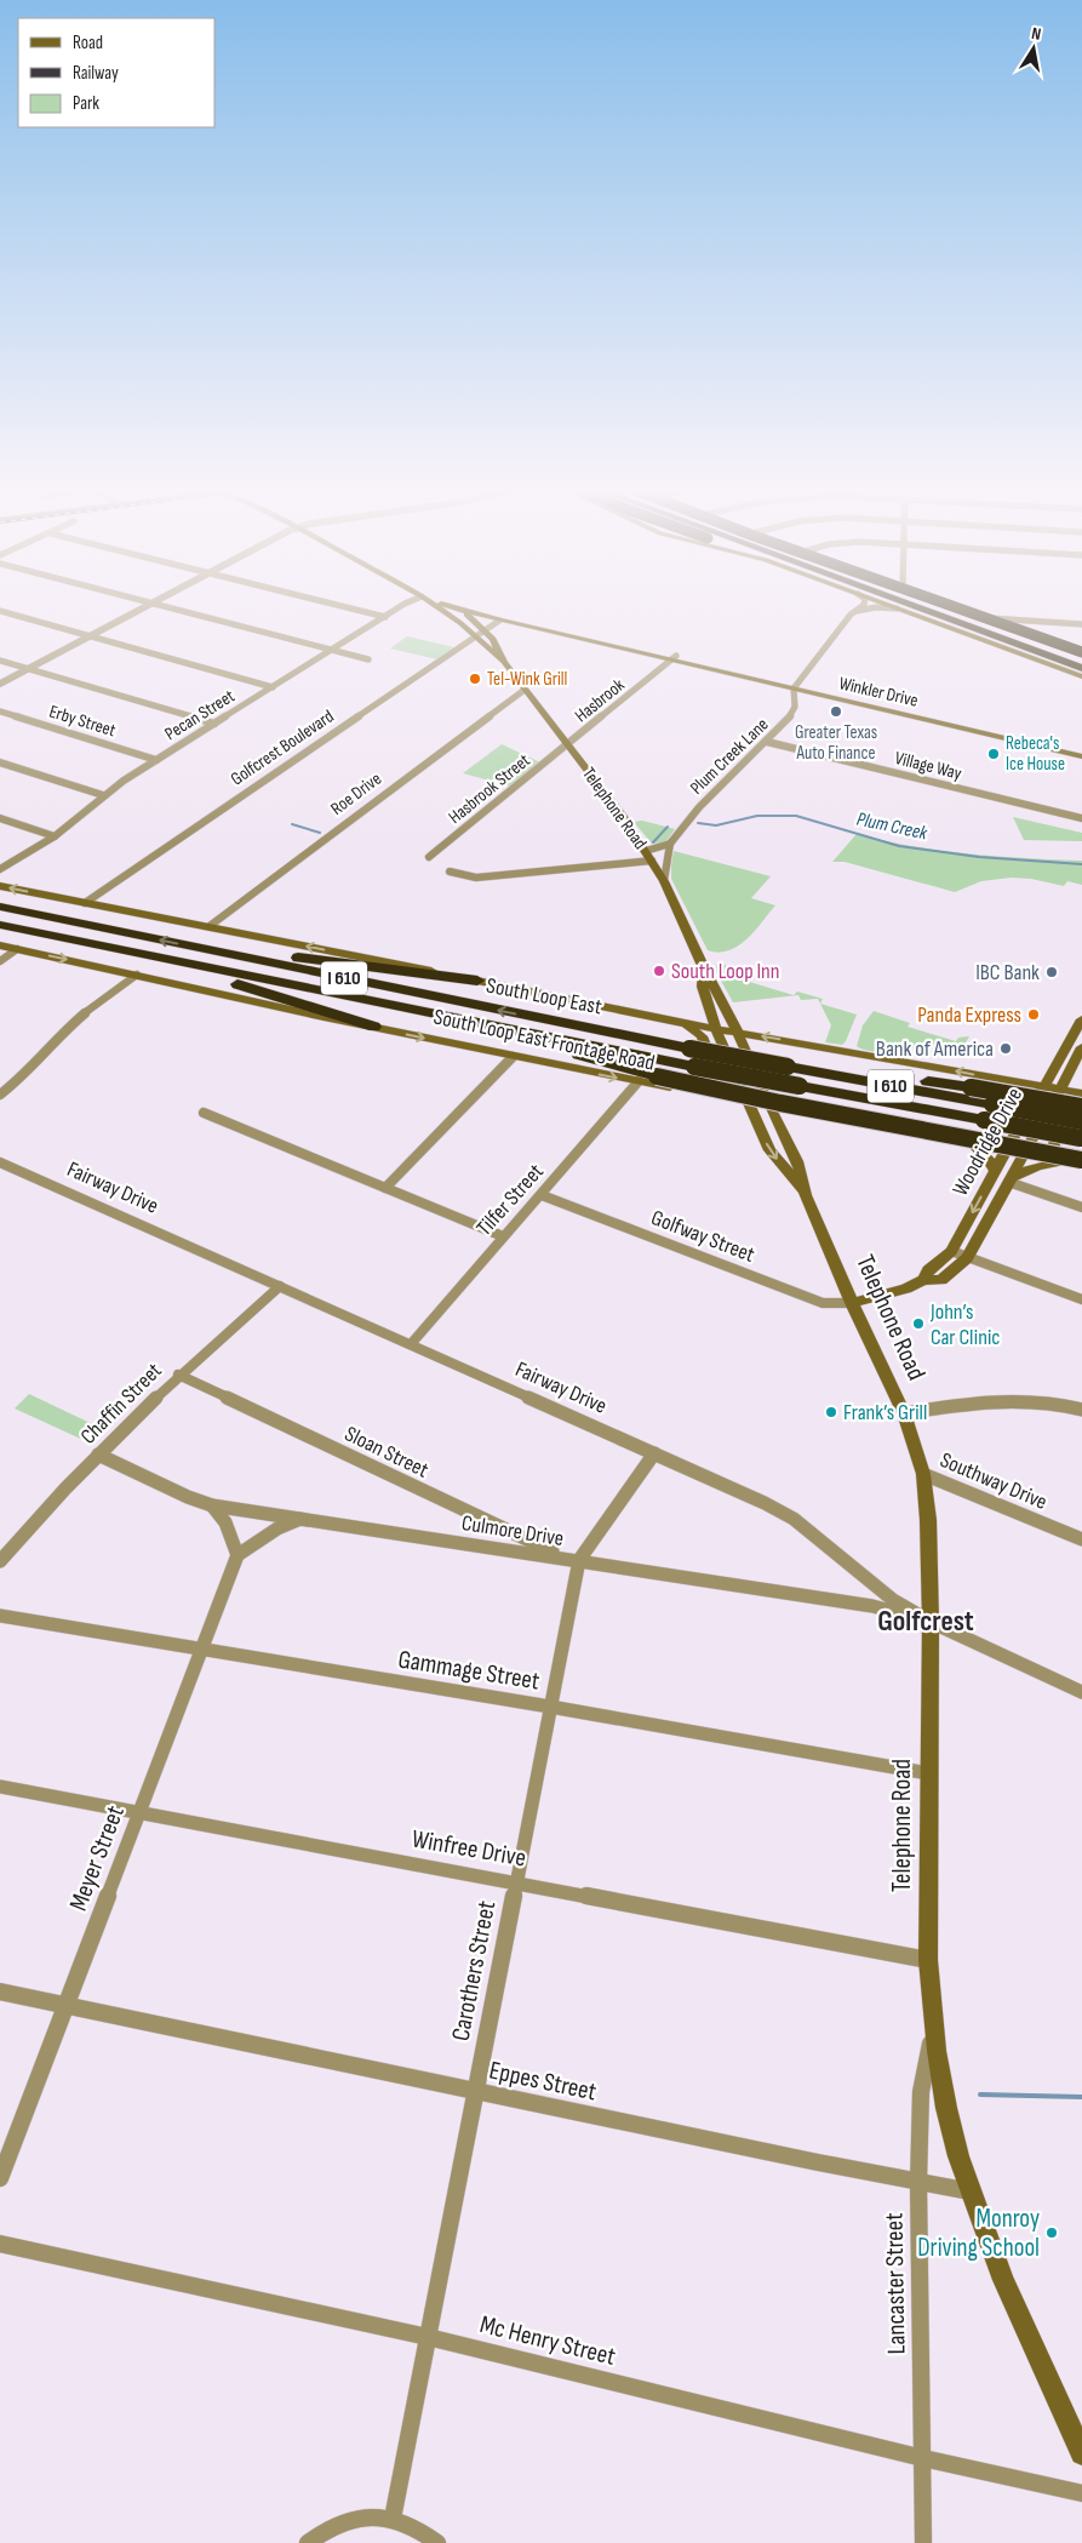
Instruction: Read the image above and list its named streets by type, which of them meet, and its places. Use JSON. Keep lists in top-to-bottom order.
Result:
{
  "streets": {
    "highway": ["I 610", "South Loop East"],
    "main road": [
      "Winkler Drive",
      "Telephone Road",
      "South Loop East Frontage Road",
      "Woodridge Drive"
    ],
    "street": [
      "Hasbrook",
      "Pecan Street",
      "Erby Street",
      "Golfcrest Boulevard",
      "Plum Creek Lane",
      "Village Way",
      "Hasbrook Street",
      "Roe Drive",
      "Fairway Drive",
      "Tilfer Street",
      "Golfway Street",
      "Chaffin Street",
      "Sloan Street",
      "Southway Drive",
      "Culmore Drive",
      "Gammage Street",
      "Winfree Drive",
      "Meyer Street",
      "Carothers Street",
      "Eppes Street",
      "Lancaster Street",
      "Mc Henry Street"
    ]
  },
  "crossings": [
    ["Winkler Drive", "Hasbrook"],
    ["Winkler Drive", "Golfcrest Boulevard"],
    ["Winkler Drive", "Plum Creek Lane"],
    ["Winkler Drive", "Telephone Road"],
    ["Hasbrook", "Hasbrook Street"],
    ["Hasbrook", "Telephone Road"],
    ["Pecan Street", "Erby Street"],
    ["Golfcrest Boulevard", "Telephone Road"],
    ["Golfcrest Boulevard", "South Loop East Frontage Road"],
    ["Plum Creek Lane", "Village Way"],
    ["Plum Creek Lane", "Telephone Road"],
    ["Hasbrook Street", "Telephone Road"],
    ["Roe Drive", "Telephone Road"],
    ["Roe Drive", "South Loop East Frontage Road"],
    ["Telephone Road", "South Loop East Frontage Road"],
    ["Telephone Road", "Woodridge Drive"],
    ["Telephone Road", "Fairway Drive"],
    ["Telephone Road", "Golfway Street"],
    ["Telephone Road", "Southway Drive"],
    ["Telephone Road", "Culmore Drive"],
    ["Telephone Road", "Gammage Street"],
    ["Telephone Road", "Winfree Drive"],
    ["Telephone Road", "Eppes Street"],
    ["Telephone Road", "Lancaster Street"],
    ["South Loop East Frontage Road", "Woodridge Drive"],
    ["South Loop East Frontage Road", "Tilfer Street"],
    ["Woodridge Drive", "Golfway Street"],
    ["Fairway Drive", "Tilfer Street"],
    ["Fairway Drive", "Chaffin Street"],
    ["Fairway Drive", "Culmore Drive"],
    ["Fairway Drive", "Carothers Street"],
    ["Tilfer Street", "Golfway Street"],
    ["Chaffin Street", "Sloan Street"],
    ["Chaffin Street", "Culmore Drive"],
    ["Sloan Street", "Culmore Drive"],
    ["Sloan Street", "Carothers Street"],
    ["Culmore Drive", "Carothers Street"],
    ["Gammage Street", "Meyer Street"],
    ["Gammage Street", "Carothers Street"],
    ["Winfree Drive", "Meyer Street"],
    ["Winfree Drive", "Carothers Street"],
    ["Meyer Street", "Eppes Street"],
    ["Carothers Street", "Eppes Street"],
    ["Carothers Street", "Mc Henry Street"],
    ["Eppes Street", "Lancaster Street"],
    ["Lancaster Street", "Mc Henry Street"]
  ],
  "districts": ["Golfcrest"],
  "water": ["Plum Creek"],
  "places": [
    "Tel-Wink Grill",
    "Greater Texas Auto Finance",
    "Rebeca's Ice House",
    "South Loop Inn",
    "IBC Bank",
    "Panda Express",
    "Bank of America",
    "John’s Car Clinic",
    "Frank’s Grill",
    "Monroy Driving School"
  ],
  "legend": ["Road", "Railway", "Park"],
  "north": "top"
}
